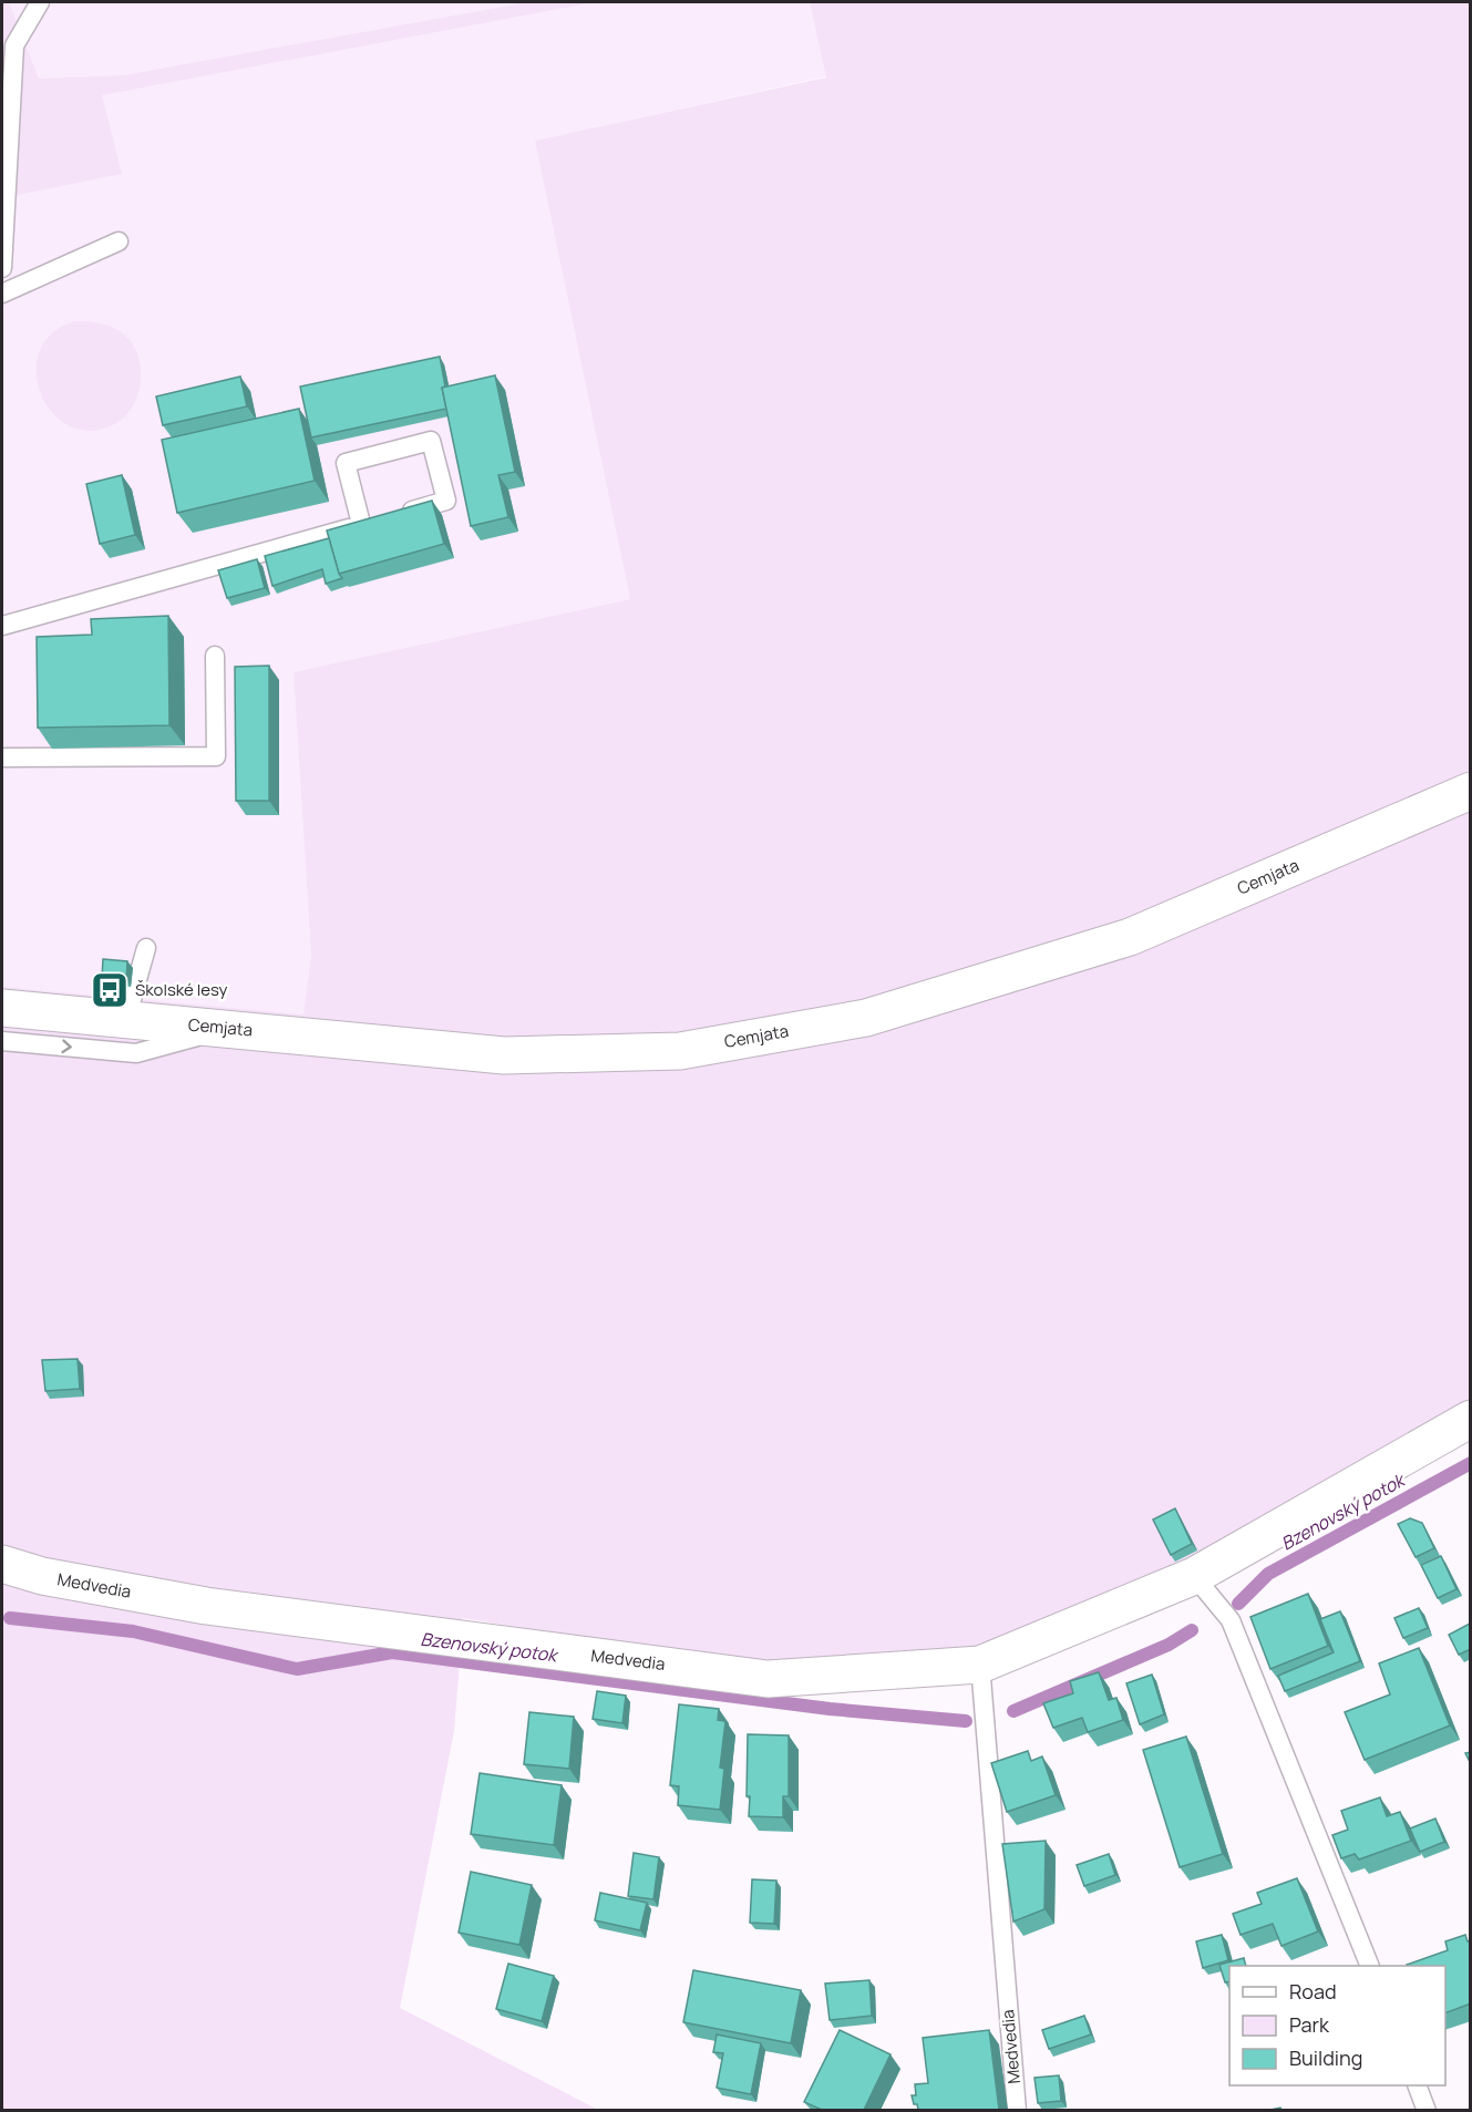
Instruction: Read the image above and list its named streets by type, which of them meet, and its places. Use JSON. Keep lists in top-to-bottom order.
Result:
{
  "streets": {
    "street": ["Cemjata", "Medvedia"]
  },
  "water": ["Bzenovský potok"],
  "places": {
    "bus stop": ["Školské lesy"]
  },
  "legend": ["Road", "Park", "Building"]
}
